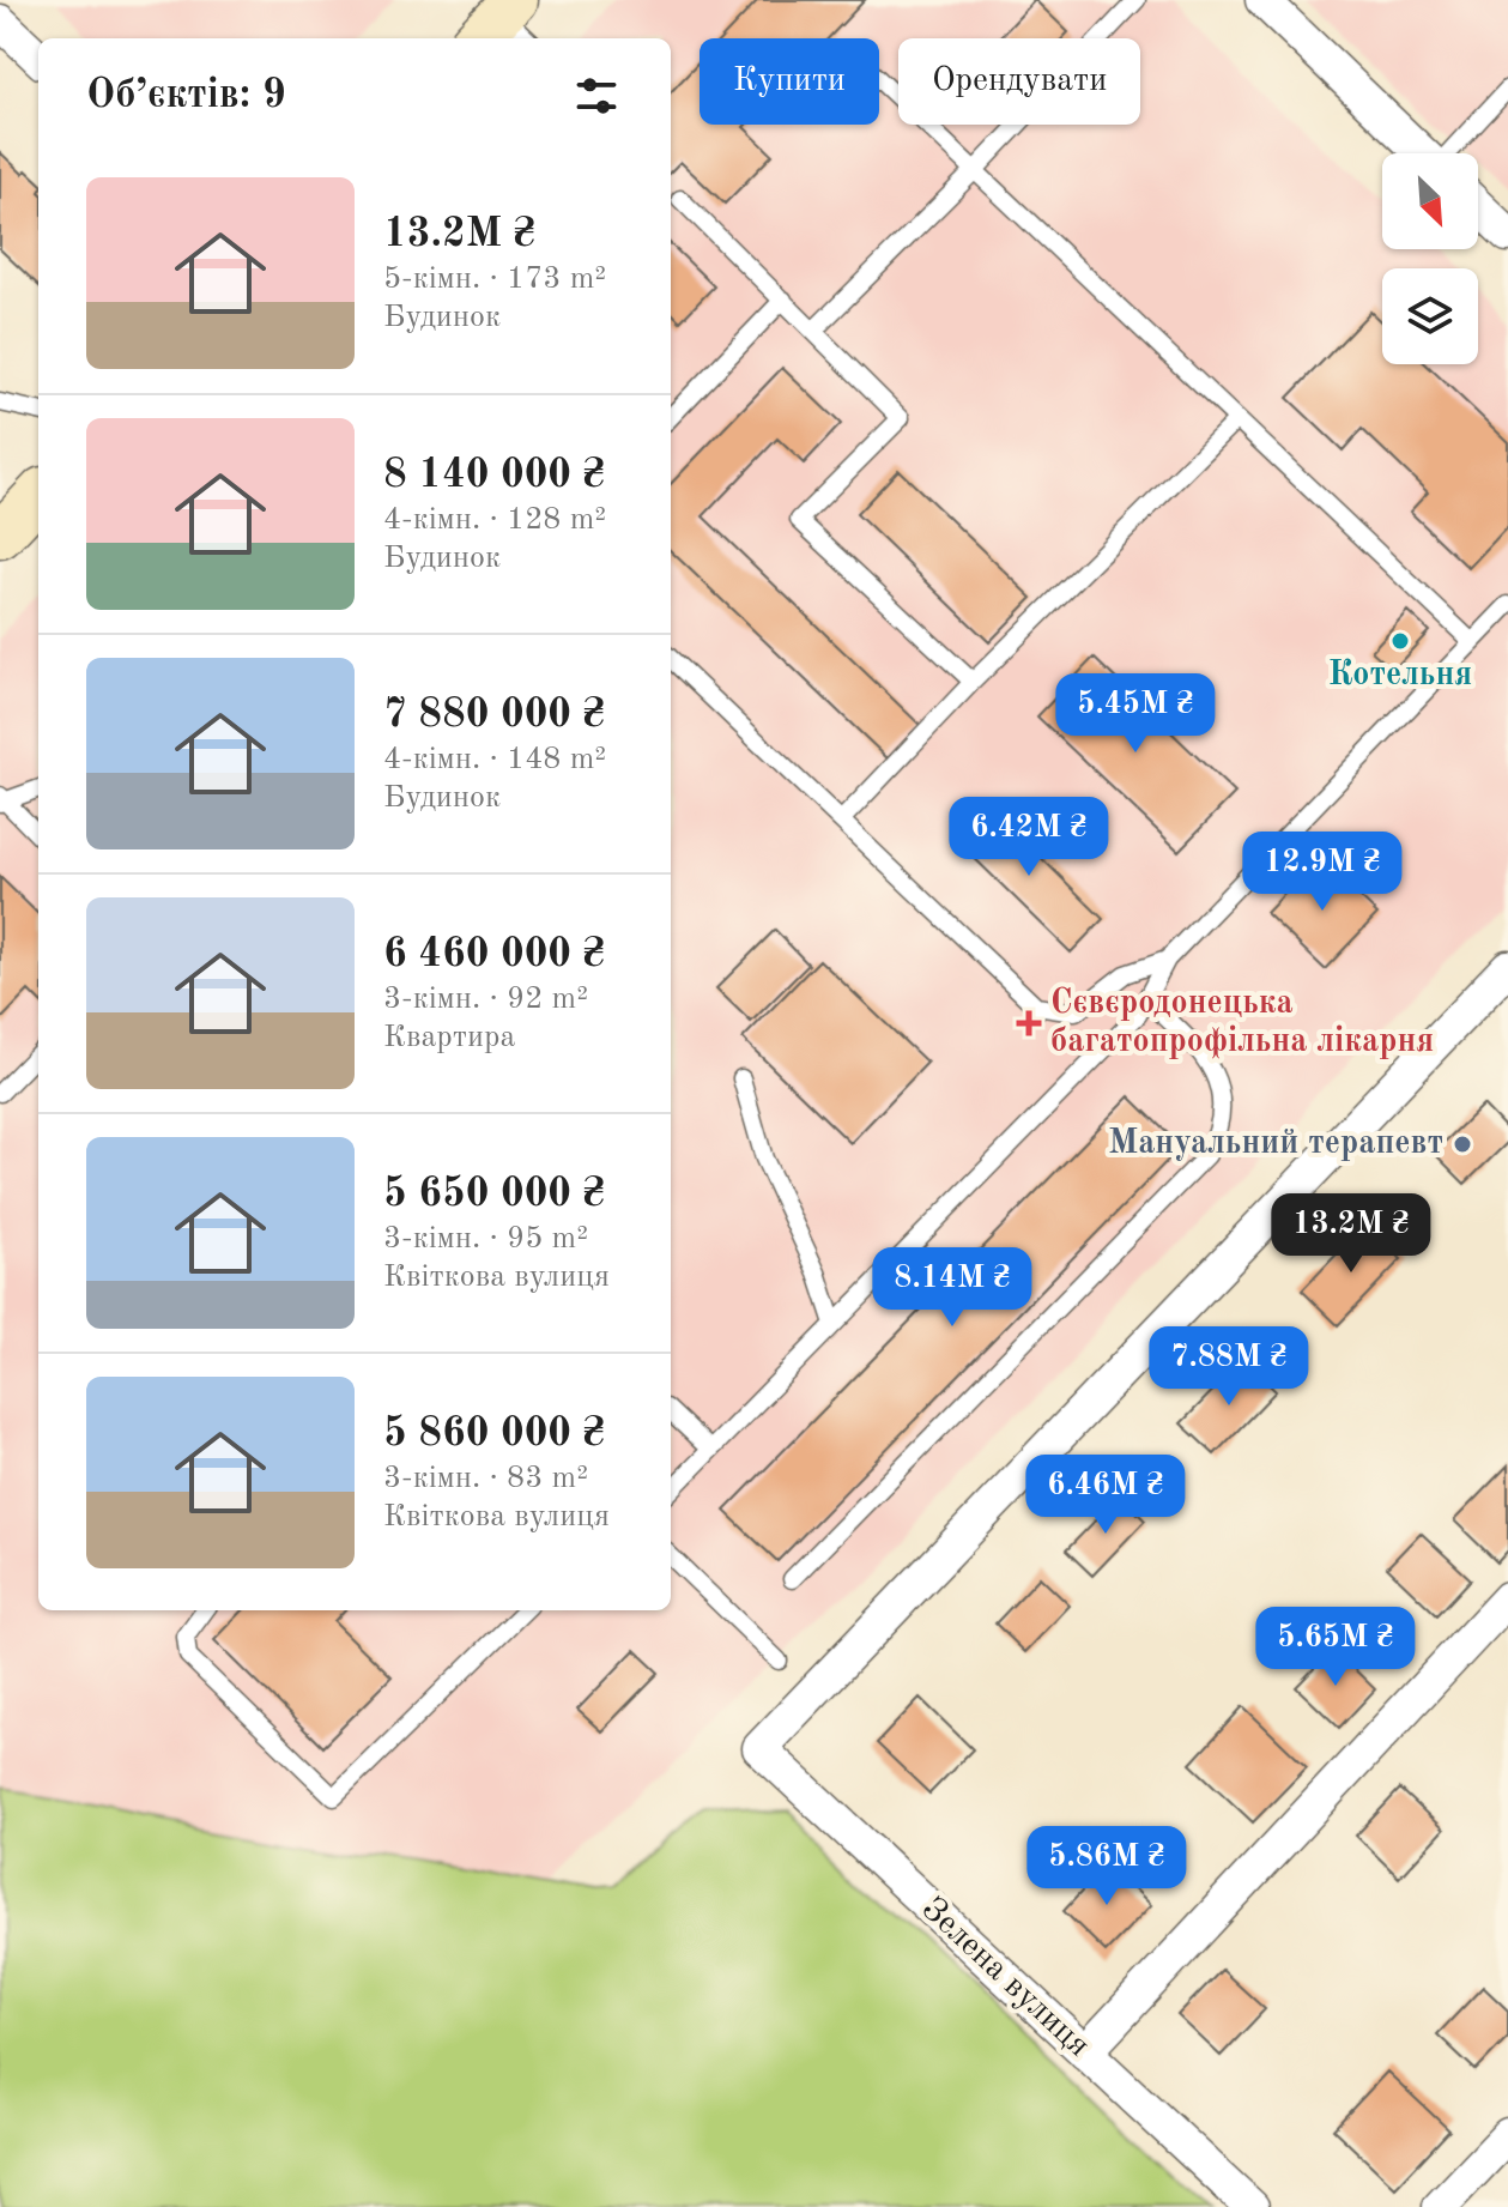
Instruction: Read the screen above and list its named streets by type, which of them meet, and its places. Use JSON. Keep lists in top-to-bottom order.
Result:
{
  "streets": {
    "street": ["Зелена вулиця"]
  },
  "places": {
    "other": ["Котельня", "Мануальний терапевт"],
    "health": ["Сєвєродонецька багатопрофільна лікарня"]
  },
  "north": "bottom right",
  "page": {
    "chip": ["Купити", "Орендувати"],
    "heading": "Об’єктів: 9",
    "list": [
      {
        "name": "13.2M ₴",
        "note": "5-кімн. · 173 m² · Будинок"
      },
      {
        "name": "8 140 000 ₴",
        "note": "4-кімн. · 128 m² · Будинок"
      },
      {
        "name": "7 880 000 ₴",
        "note": "4-кімн. · 148 m² · Будинок"
      },
      {
        "name": "6 460 000 ₴",
        "note": "3-кімн. · 92 m² · Квартира"
      },
      {
        "name": "5 650 000 ₴",
        "note": "3-кімн. · 95 m² · Квіткова вулиця"
      },
      {
        "name": "5 860 000 ₴",
        "note": "3-кімн. · 83 m² · Квіткова вулиця"
      }
    ],
    "price": [
      "5.45M ₴",
      "6.42M ₴",
      "12.9M ₴",
      "13.2M ₴",
      "8.14M ₴",
      "7.88M ₴",
      "6.46M ₴",
      "5.65M ₴",
      "5.86M ₴"
    ]
  }
}
